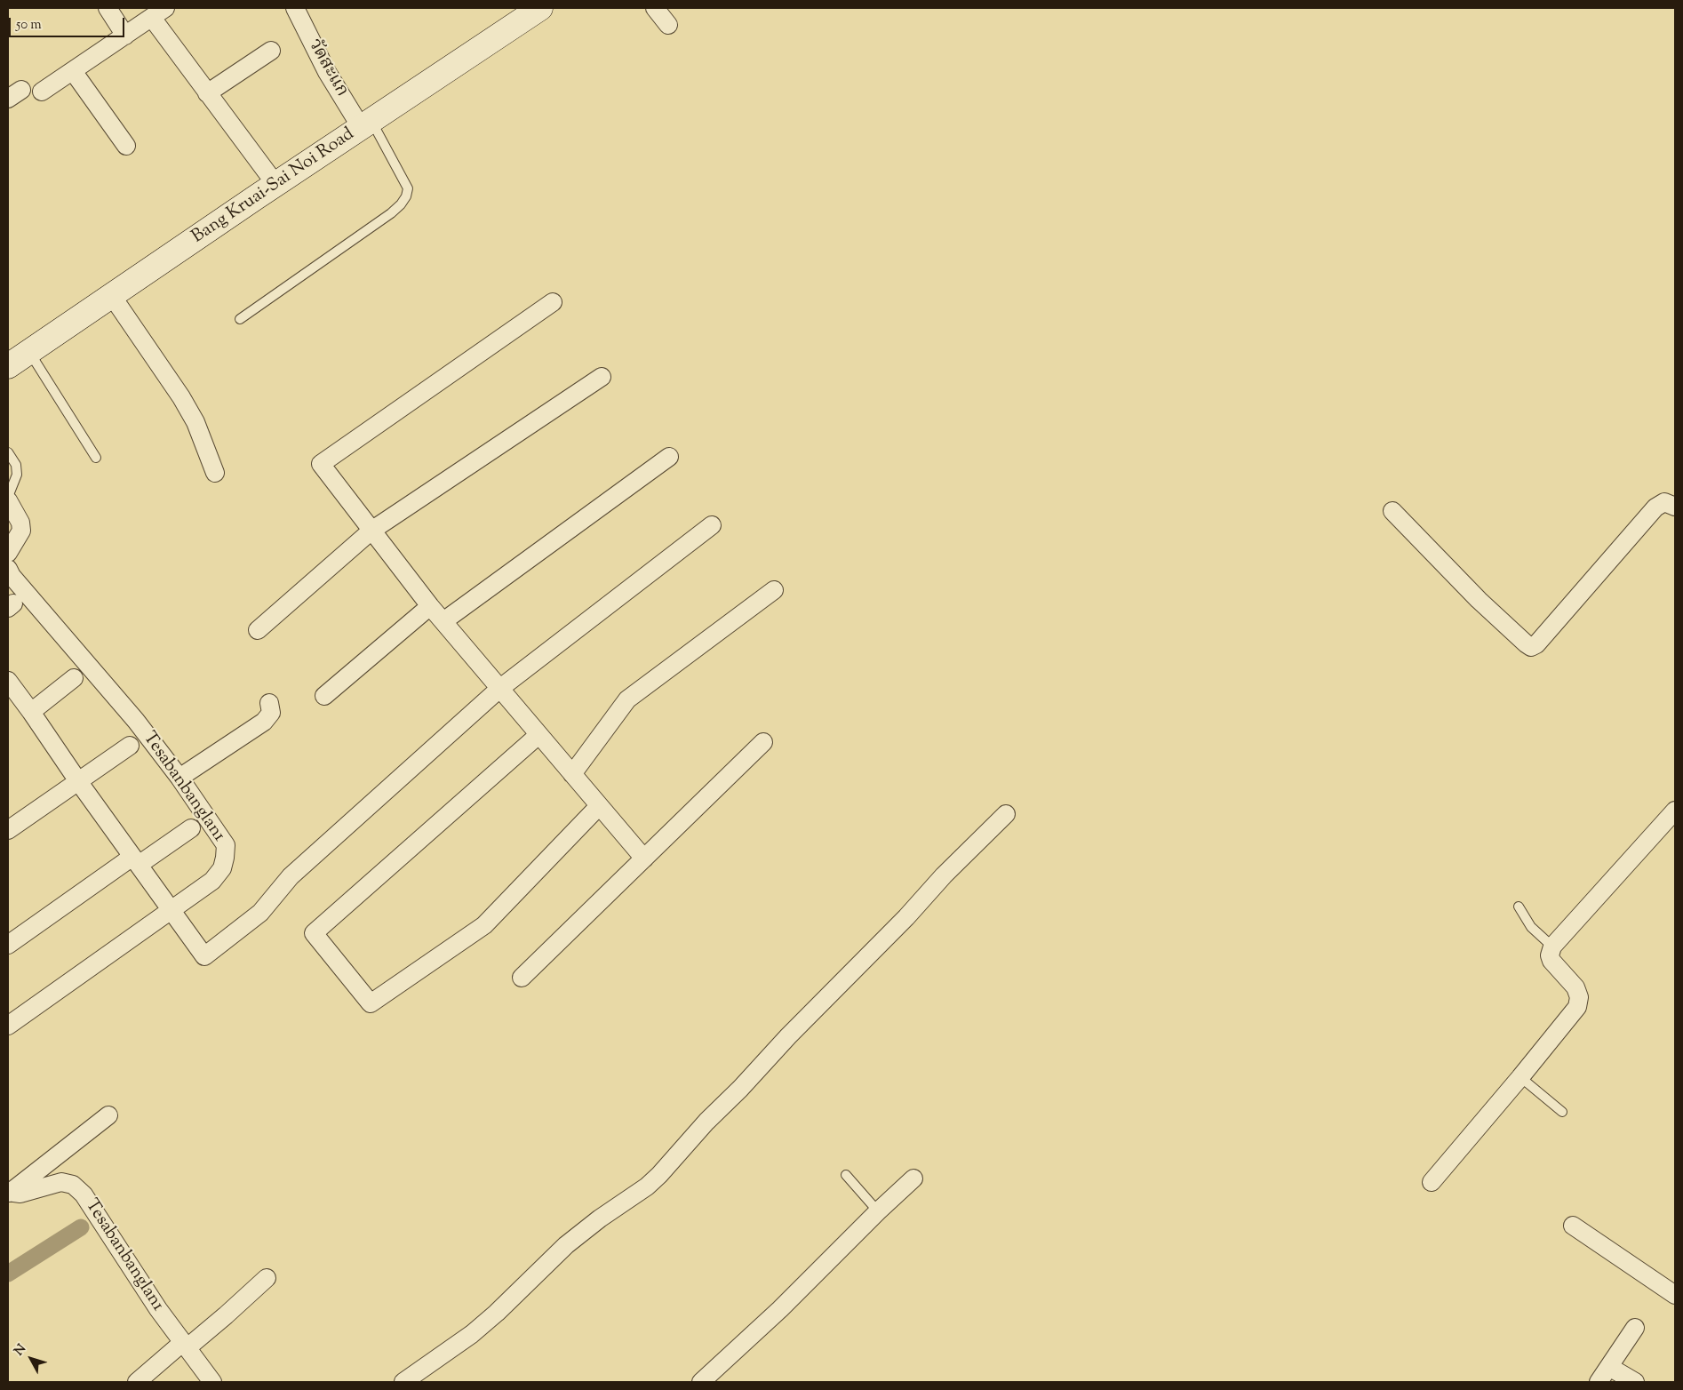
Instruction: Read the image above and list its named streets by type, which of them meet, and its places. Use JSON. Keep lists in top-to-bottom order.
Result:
{
  "streets": {
    "street": ["วัดสะแก", "Bang Kruai-Sai Noi Road", "Tesabanbanglan1"]
  },
  "crossings": [
    ["วัดสะแก", "Bang Kruai-Sai Noi Road"]
  ],
  "scale_bar": "50 m",
  "north": "top left"
}
